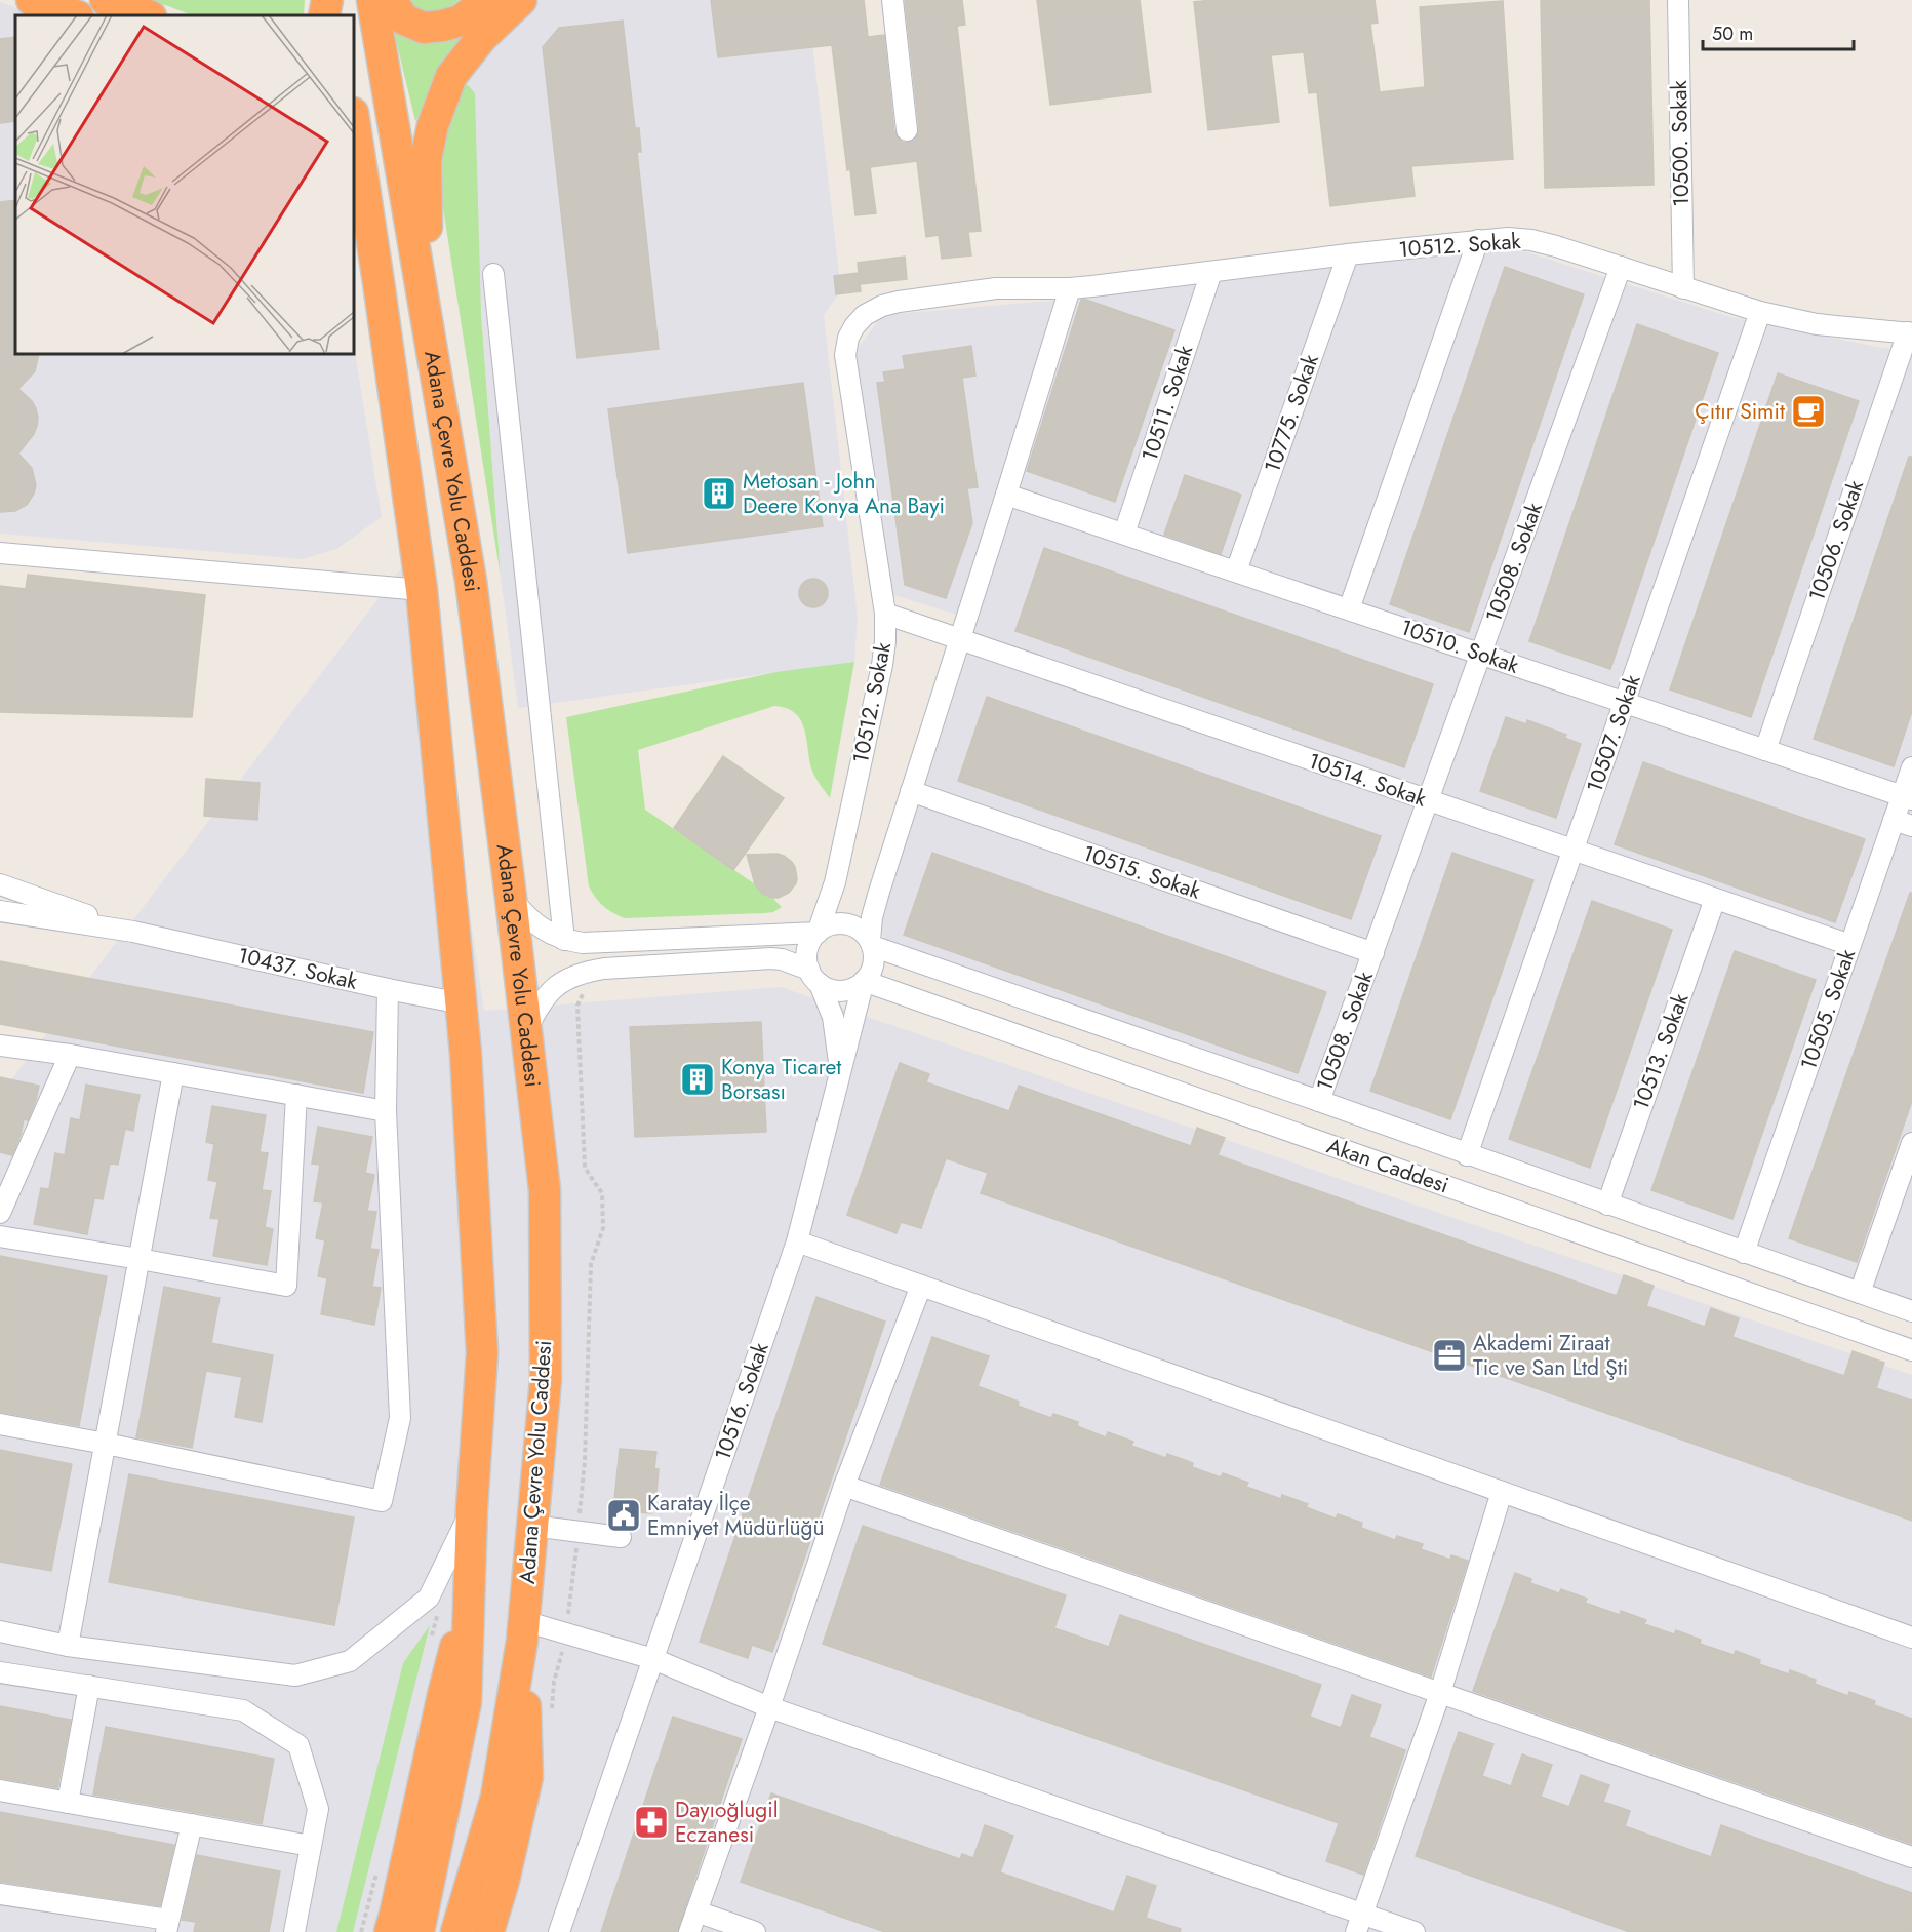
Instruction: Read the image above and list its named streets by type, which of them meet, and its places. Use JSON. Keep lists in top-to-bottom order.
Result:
{
  "streets": {
    "highway": ["Adana Çevre Yolu Caddesi"],
    "street": [
      "10500. Sokak",
      "10512. Sokak",
      "10511. Sokak",
      "10775. Sokak",
      "10506. Sokak",
      "10508. Sokak",
      "10510. Sokak",
      "10507. Sokak",
      "10514. Sokak",
      "10515. Sokak",
      "10437. Sokak",
      "10505. Sokak",
      "10513. Sokak",
      "Akan Caddesi",
      "10516. Sokak"
    ]
  },
  "crossings": [
    ["10500. Sokak", "10512. Sokak"],
    ["10512. Sokak", "10511. Sokak"],
    ["10512. Sokak", "10775. Sokak"],
    ["10512. Sokak", "10506. Sokak"],
    ["10512. Sokak", "10508. Sokak"],
    ["10512. Sokak", "10507. Sokak"],
    ["10512. Sokak", "10514. Sokak"],
    ["10512. Sokak", "Akan Caddesi"],
    ["10512. Sokak", "10516. Sokak"],
    ["10511. Sokak", "10510. Sokak"],
    ["10775. Sokak", "10510. Sokak"],
    ["Adana Çevre Yolu Caddesi", "10437. Sokak"],
    ["10506. Sokak", "10510. Sokak"],
    ["10508. Sokak", "10510. Sokak"],
    ["10508. Sokak", "10514. Sokak"],
    ["10508. Sokak", "10515. Sokak"],
    ["10508. Sokak", "Akan Caddesi"],
    ["10510. Sokak", "10507. Sokak"],
    ["10510. Sokak", "10505. Sokak"],
    ["10507. Sokak", "10514. Sokak"],
    ["10507. Sokak", "Akan Caddesi"],
    ["10514. Sokak", "10505. Sokak"],
    ["10514. Sokak", "10513. Sokak"],
    ["10505. Sokak", "Akan Caddesi"],
    ["10513. Sokak", "Akan Caddesi"],
    ["Akan Caddesi", "10516. Sokak"]
  ],
  "places": {
    "cafe": ["Çıtır Simit"],
    "building": ["Metosan - John Deere Konya Ana Bayi", "Konya Ticaret Borsası"],
    "office": ["Akademi Ziraat Tic ve San Ltd Şti"],
    "public building": ["Karatay İlçe Emniyet Müdürlüğü"],
    "pharmacy": ["Dayıoğlugil Eczanesi"]
  },
  "scale_bar": "50 m"
}
